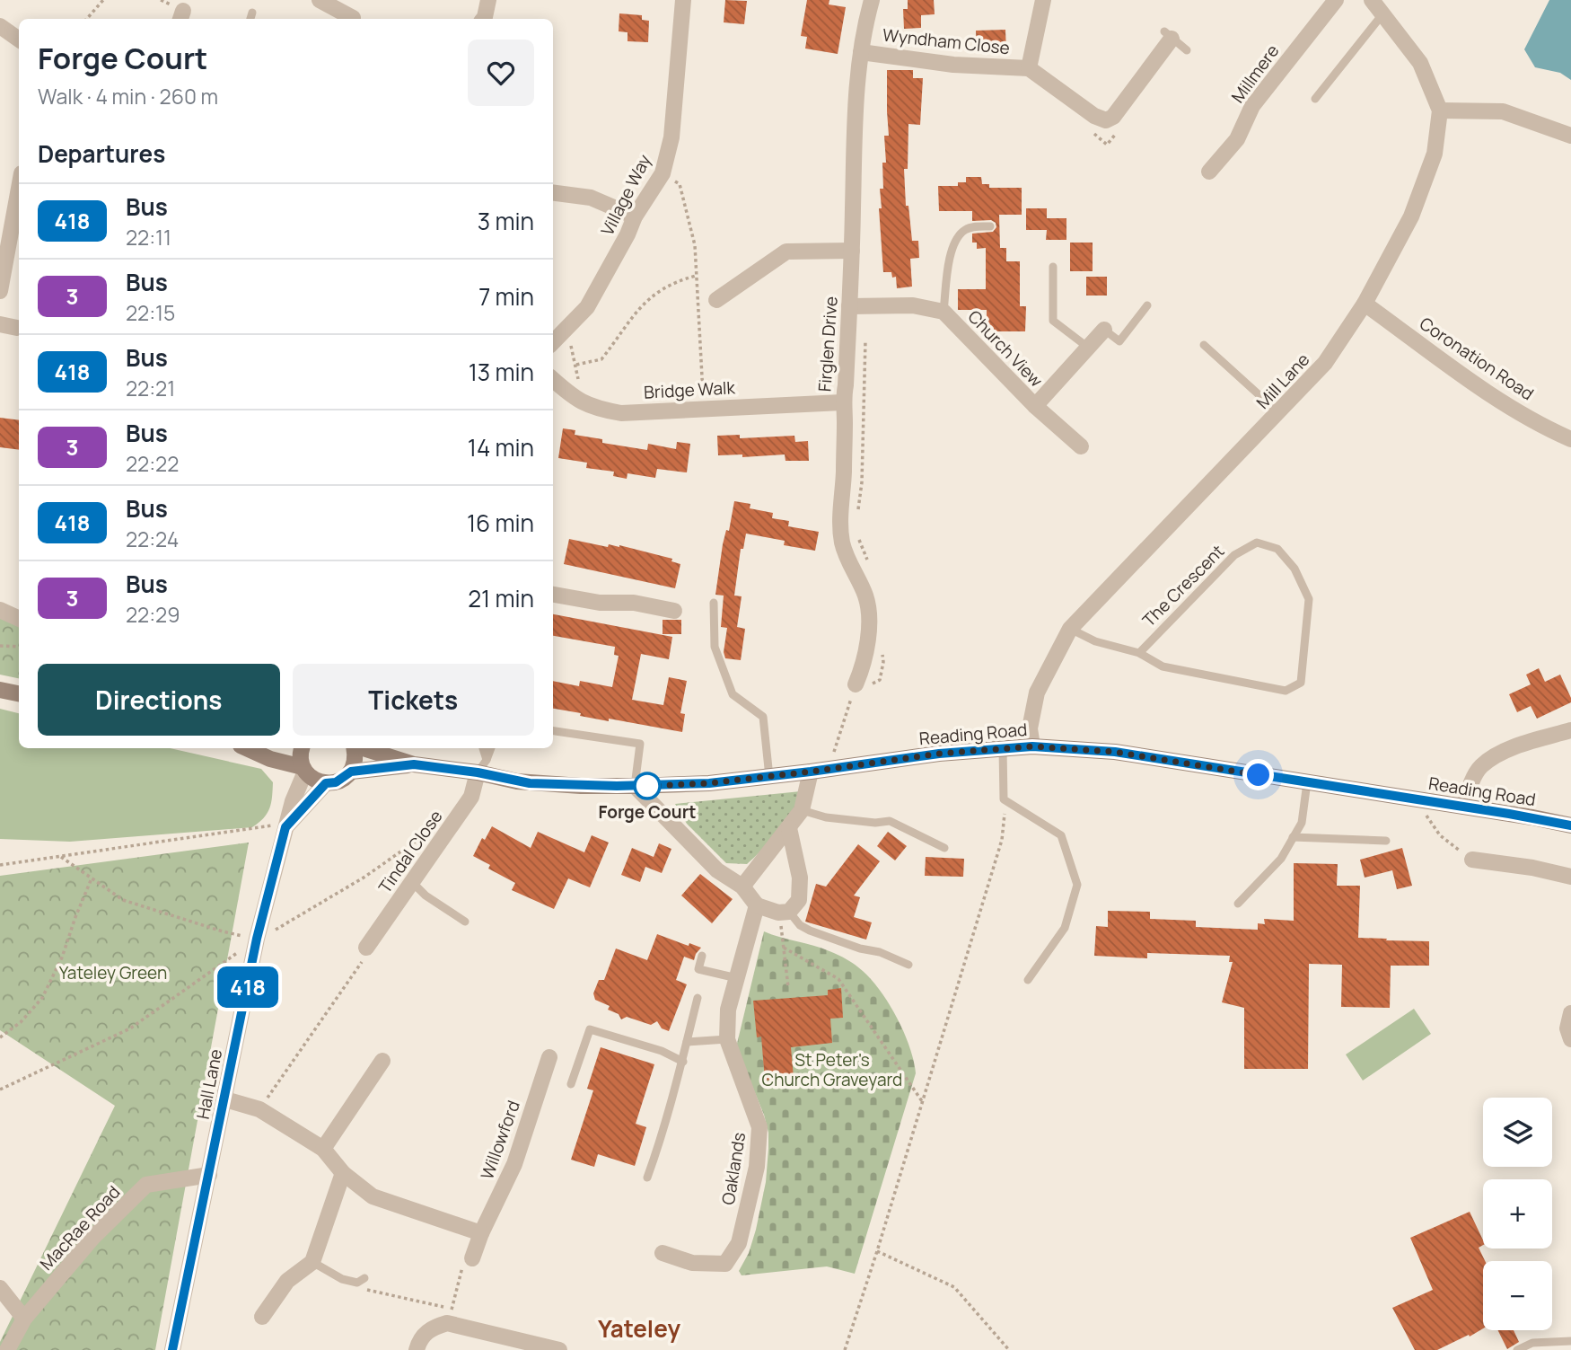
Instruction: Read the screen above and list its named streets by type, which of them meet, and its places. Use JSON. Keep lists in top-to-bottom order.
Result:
{
  "streets": {
    "main road": ["Reading Road"],
    "street": [
      "Wyndham Close",
      "Millmere",
      "Village Way",
      "Firglen Drive",
      "Church View",
      "Coronation Road",
      "Mill Lane",
      "Bridge Walk",
      "Tindal Close",
      "Hall Lane",
      "Willowford",
      "Oaklands",
      "MacRae Road"
    ],
    "lane": ["The Crescent"]
  },
  "crossings": [
    ["Wyndham Close", "Firglen Drive"],
    ["Firglen Drive", "Church View"],
    ["Firglen Drive", "Bridge Walk"],
    ["Coronation Road", "Mill Lane"],
    ["Mill Lane", "The Crescent"],
    ["Mill Lane", "Reading Road"],
    ["Reading Road", "Tindal Close"],
    ["Reading Road", "Hall Lane"],
    ["Hall Lane", "MacRae Road"]
  ],
  "districts": ["Yateley"],
  "parks": ["Yateley Green", "St Peter's Church Graveyard"],
  "places": ["Forge Court"],
  "lines": ["bus line 418"],
  "page": {
    "on_map": "418",
    "heading": [
      ["Forge Court", "Walk · 4 min · 260 m"],
      "Departures"
    ],
    "list": [
      {
        "mark": "418",
        "name": "Bus",
        "note": "22:11",
        "value": "3 min"
      },
      {
        "mark": "3",
        "name": "Bus",
        "note": "22:15",
        "value": "7 min"
      },
      {
        "mark": "418",
        "name": "Bus",
        "note": "22:21",
        "value": "13 min"
      },
      {
        "mark": "3",
        "name": "Bus",
        "note": "22:22",
        "value": "14 min"
      },
      {
        "mark": "418",
        "name": "Bus",
        "note": "22:24",
        "value": "16 min"
      },
      {
        "mark": "3",
        "name": "Bus",
        "note": "22:29",
        "value": "21 min"
      }
    ],
    "buttons": ["Directions", "Tickets"],
    "map_buttons": ["+", "−"]
  }
}
